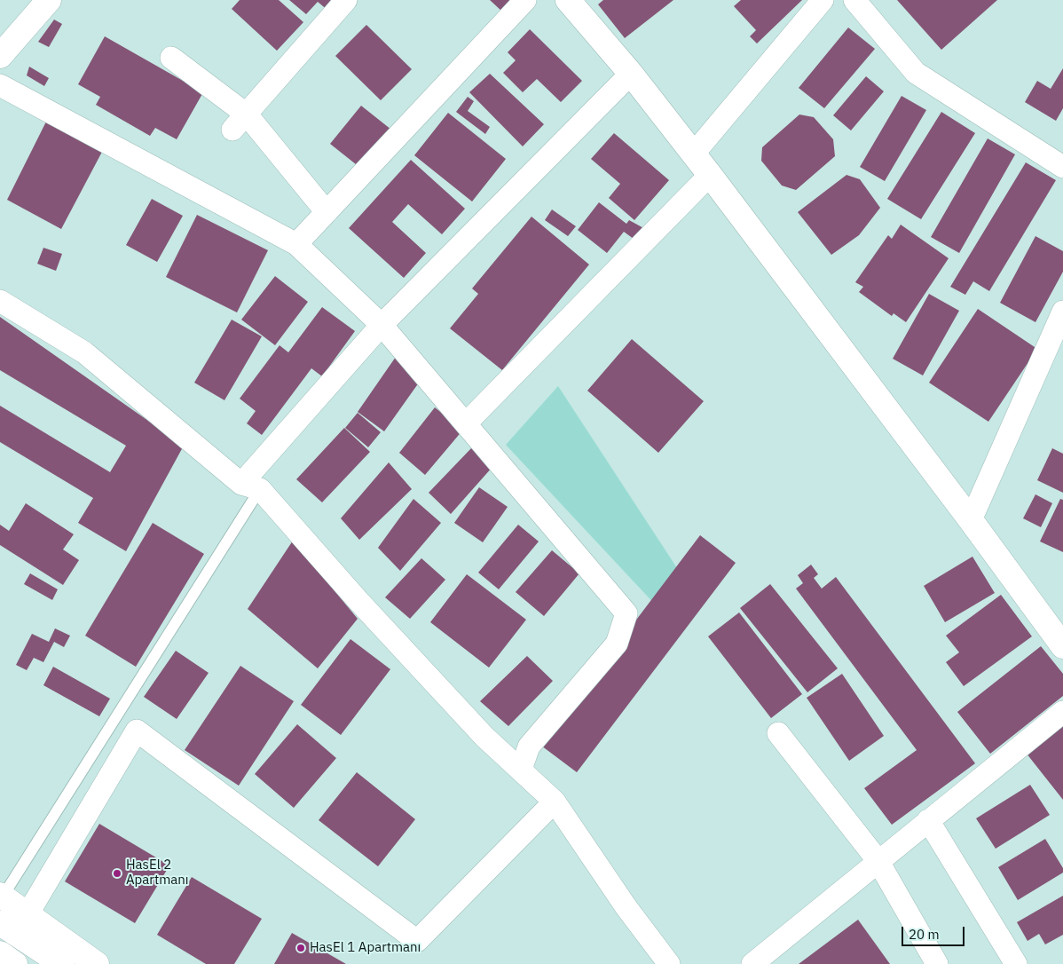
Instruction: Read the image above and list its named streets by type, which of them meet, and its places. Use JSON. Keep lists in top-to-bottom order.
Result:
{
  "places": ["HasEl 2 Apartmanı", "HasEl 1 Apartmanı"],
  "scale_bar": "20 m"
}
